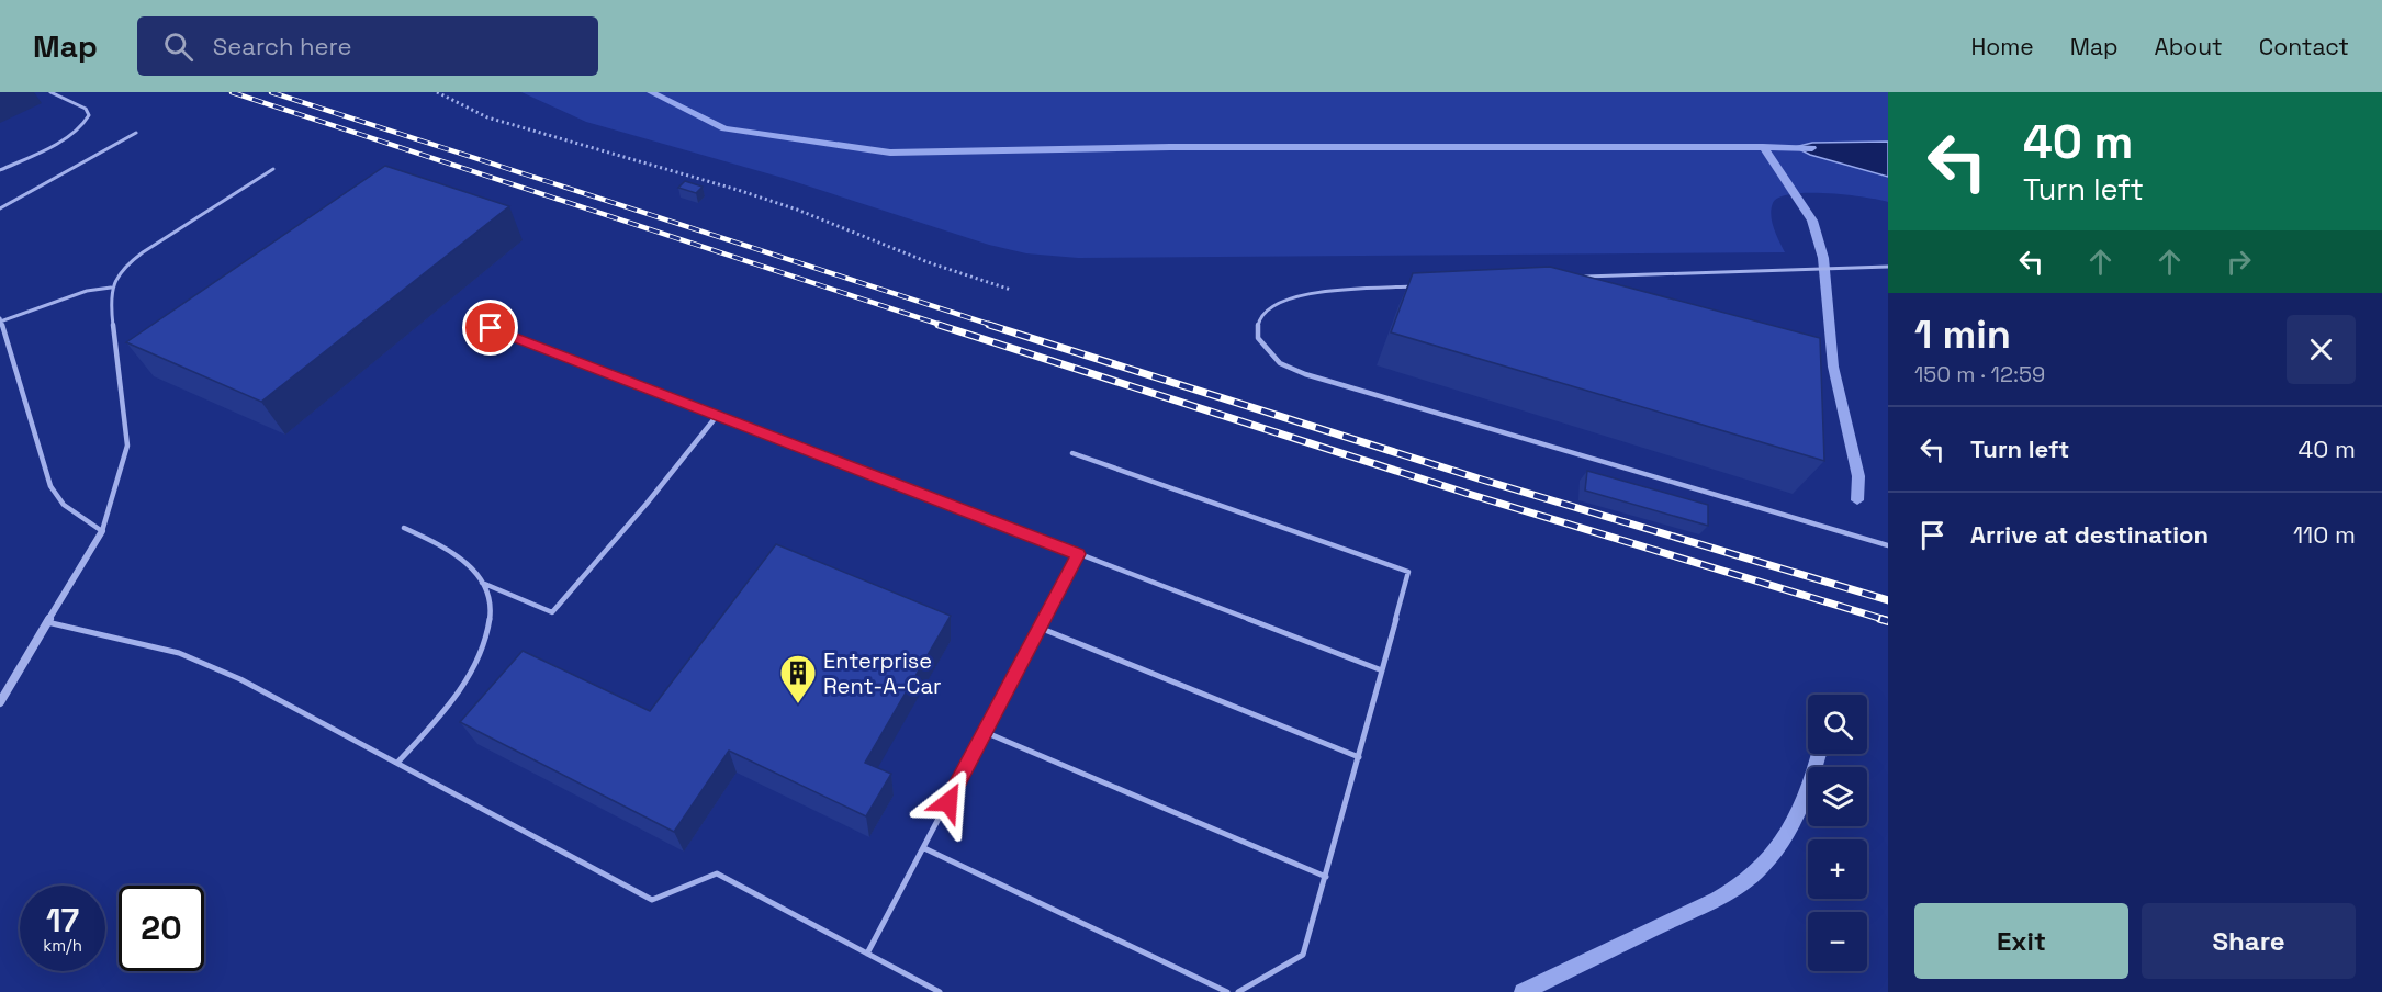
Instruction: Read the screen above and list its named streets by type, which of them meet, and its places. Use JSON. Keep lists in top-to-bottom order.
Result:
{
  "places": {
    "building": ["Enterprise Rent-A-Car"]
  },
  "page": {
    "header": "Map",
    "search": "Search here",
    "nav": [
      "Home",
      "Map",
      "About",
      "Contact"
    ],
    "turn": ["40 m", "Turn left"],
    "heading": ["1 min", "150 m · 12:59"],
    "list": [
      {
        "name": "Turn left",
        "value": "40 m"
      },
      {
        "name": "Arrive at destination",
        "value": "110 m"
      }
    ],
    "map_buttons": ["+", "−"],
    "speed": "17 km/h",
    "limit": "20",
    "buttons": ["Exit", "Share"]
  }
}
